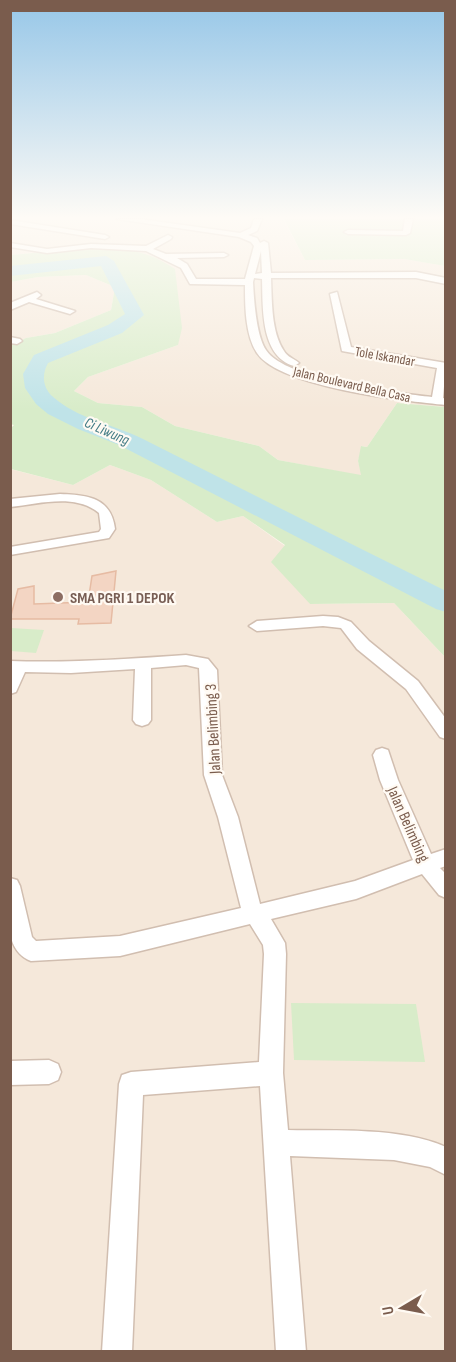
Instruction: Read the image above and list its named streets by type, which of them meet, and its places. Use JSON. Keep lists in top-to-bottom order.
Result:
{
  "streets": {
    "street": [
      "Tole Iskandar",
      "Jalan Boulevard Bella Casa",
      "Jalan Belimbing 3",
      "Jalan Belimbing"
    ]
  },
  "crossings": [
    ["Tole Iskandar", "Jalan Boulevard Bella Casa"]
  ],
  "water": ["Ci Liwung"],
  "places": ["SMA PGRI 1 DEPOK"],
  "north": "left"
}
